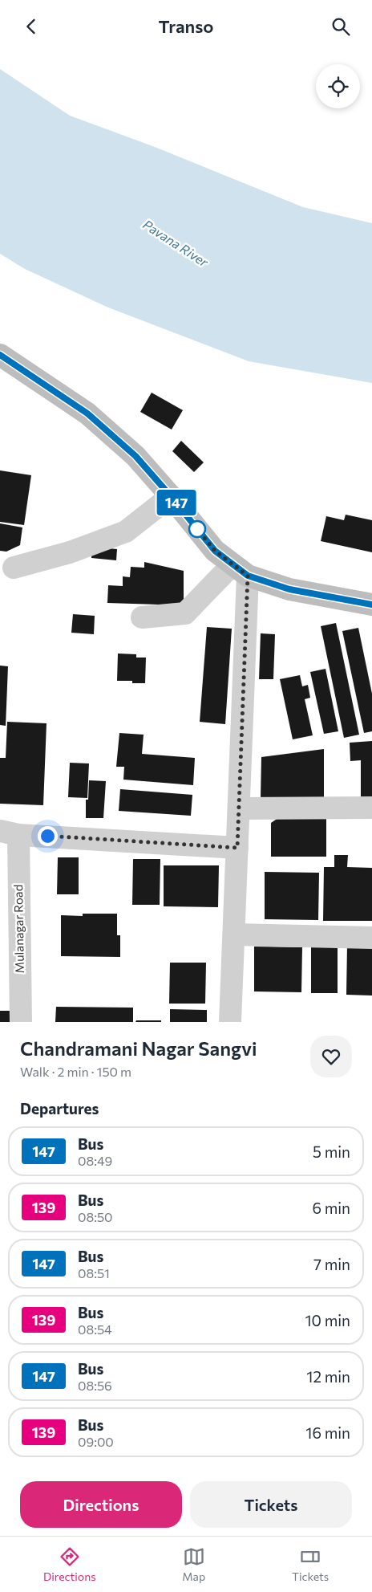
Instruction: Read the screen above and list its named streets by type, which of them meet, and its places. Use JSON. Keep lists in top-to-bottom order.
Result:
{
  "streets": {
    "street": ["Mulanagar Road"]
  },
  "water": ["Pavana River"],
  "lines": ["bus line 147"],
  "page": {
    "header": "Transo",
    "on_map": "147",
    "heading": [
      ["Chandramani Nagar Sangvi", "Walk · 2 min · 150 m"],
      "Departures"
    ],
    "list": [
      {
        "mark": "147",
        "name": "Bus",
        "note": "08:49",
        "value": "5 min"
      },
      {
        "mark": "139",
        "name": "Bus",
        "note": "08:50",
        "value": "6 min"
      },
      {
        "mark": "147",
        "name": "Bus",
        "note": "08:51",
        "value": "7 min"
      },
      {
        "mark": "139",
        "name": "Bus",
        "note": "08:54",
        "value": "10 min"
      },
      {
        "mark": "147",
        "name": "Bus",
        "note": "08:56",
        "value": "12 min"
      },
      {
        "mark": "139",
        "name": "Bus",
        "note": "09:00",
        "value": "16 min"
      }
    ],
    "buttons": ["Directions", "Tickets"],
    "tabs": ["Directions", "Map", "Tickets"]
  }
}
